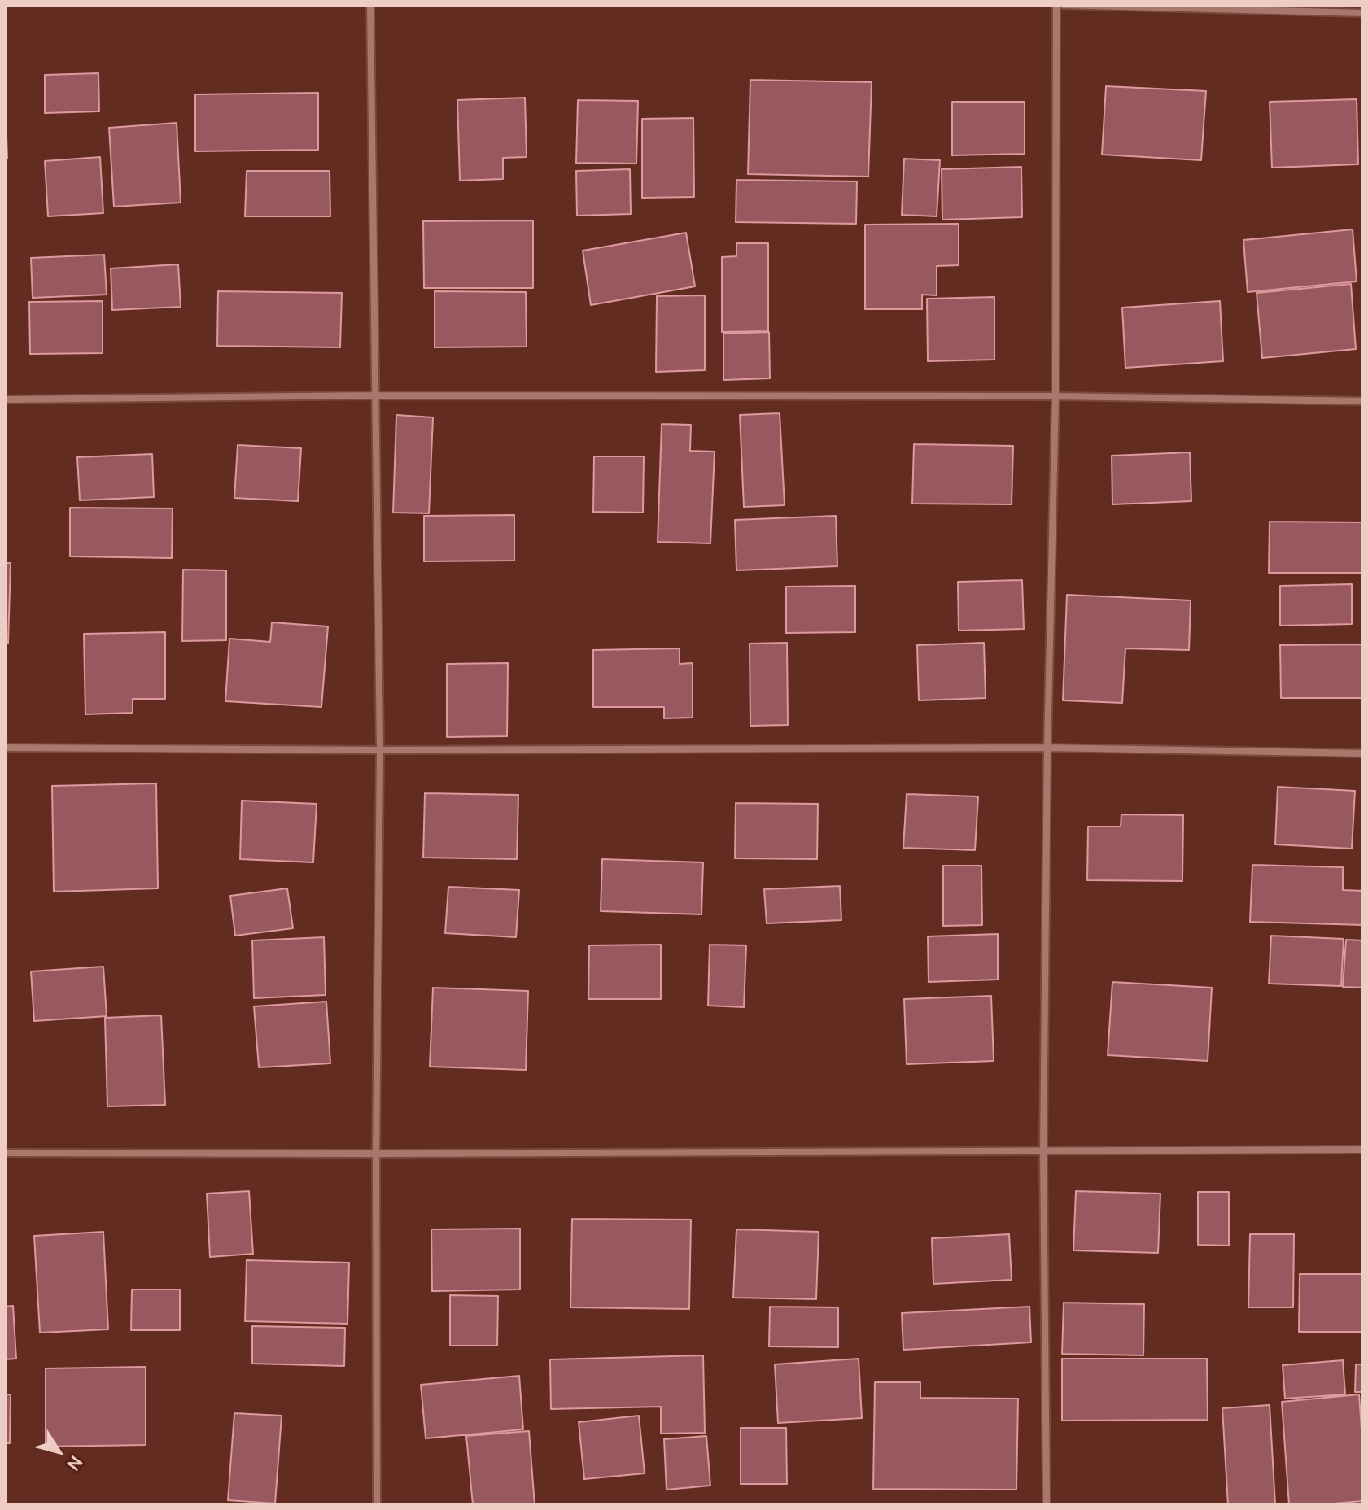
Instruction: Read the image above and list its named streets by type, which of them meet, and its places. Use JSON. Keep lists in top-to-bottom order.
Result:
{
  "north": "bottom right"
}
